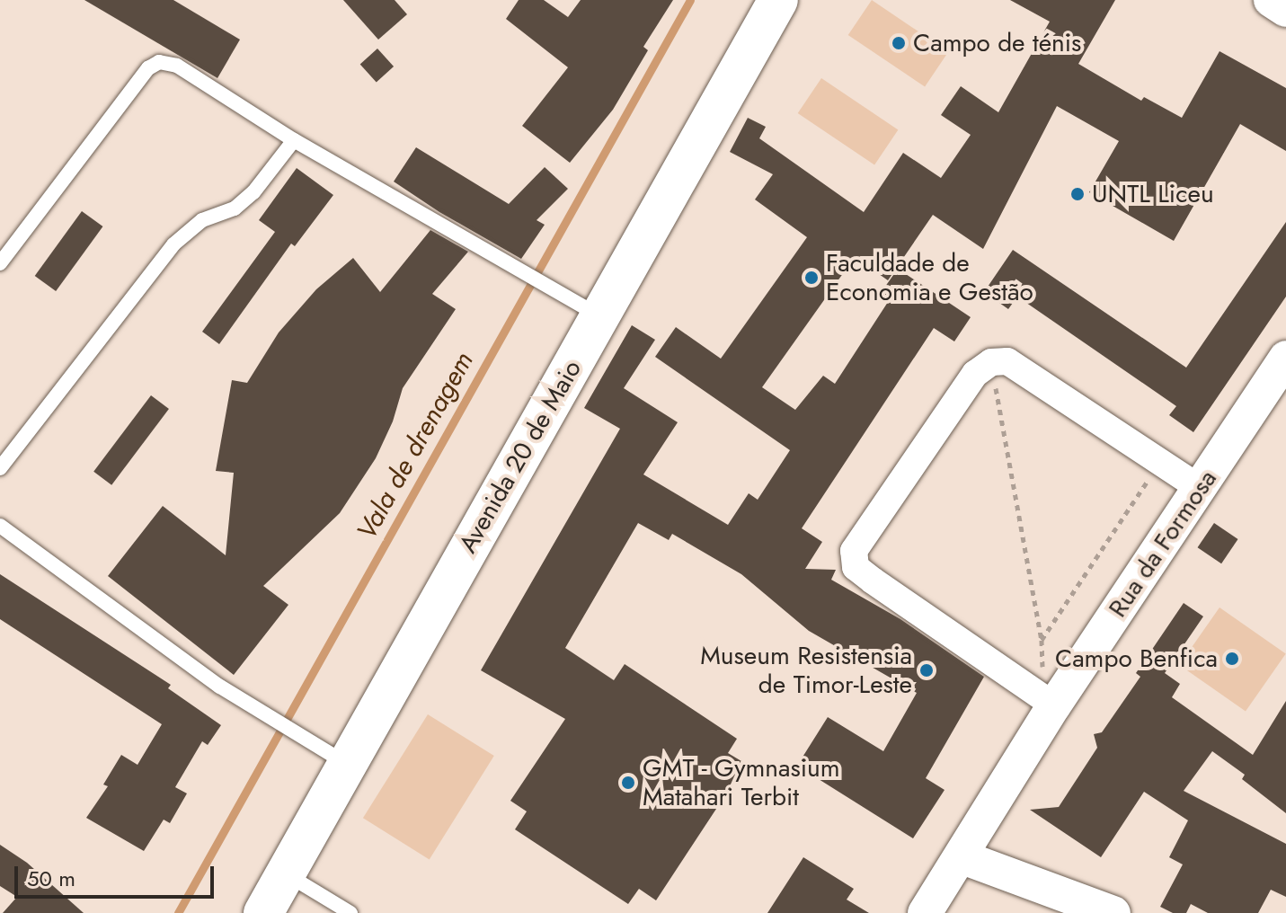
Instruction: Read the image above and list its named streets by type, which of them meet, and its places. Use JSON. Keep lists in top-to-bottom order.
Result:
{
  "streets": {
    "main road": ["Avenida 20 de Maio"],
    "street": ["Rua da Formosa"]
  },
  "water": ["Vala de drenagem"],
  "places": [
    "Campo de ténis",
    "UNTL Liceu",
    "Faculdade de Economia e Gestão",
    "Campo Benfica",
    "Museum Resistensia de Timor-Leste",
    "GMT - Gymnasium Matahari Terbit"
  ],
  "scale_bar": "50 m"
}
